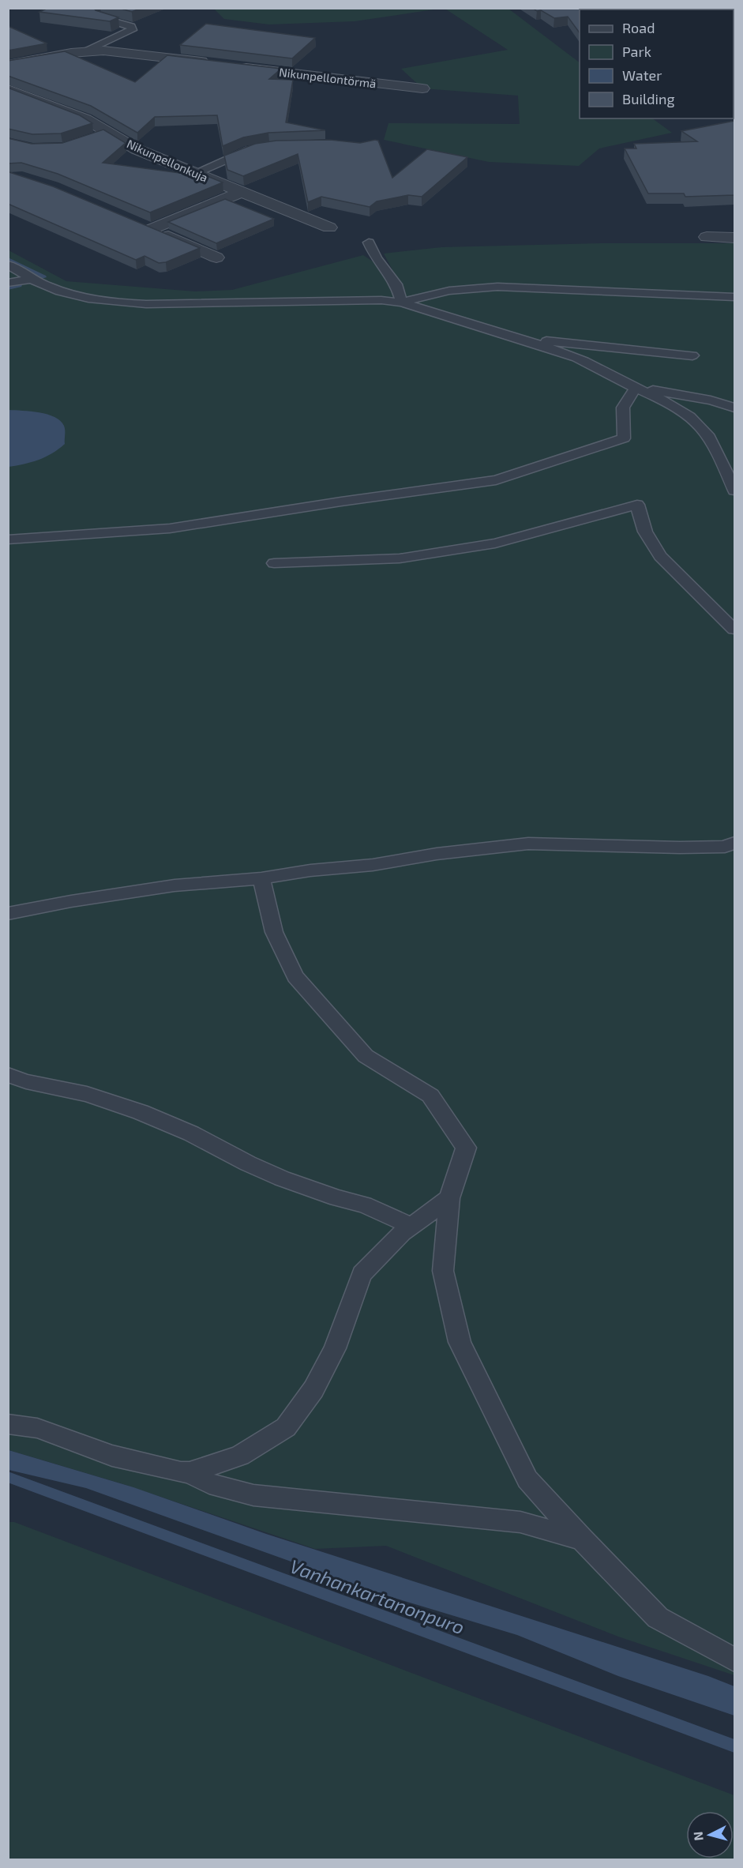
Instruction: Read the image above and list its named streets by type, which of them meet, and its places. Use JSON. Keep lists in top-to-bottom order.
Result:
{
  "streets": {
    "street": ["Nikunpellontörmä", "Nikunpellonkuja"]
  },
  "water": ["Vanhankartanonpuro"],
  "legend": [
    "Road",
    "Park",
    "Water",
    "Building"
  ],
  "north": "left"
}
